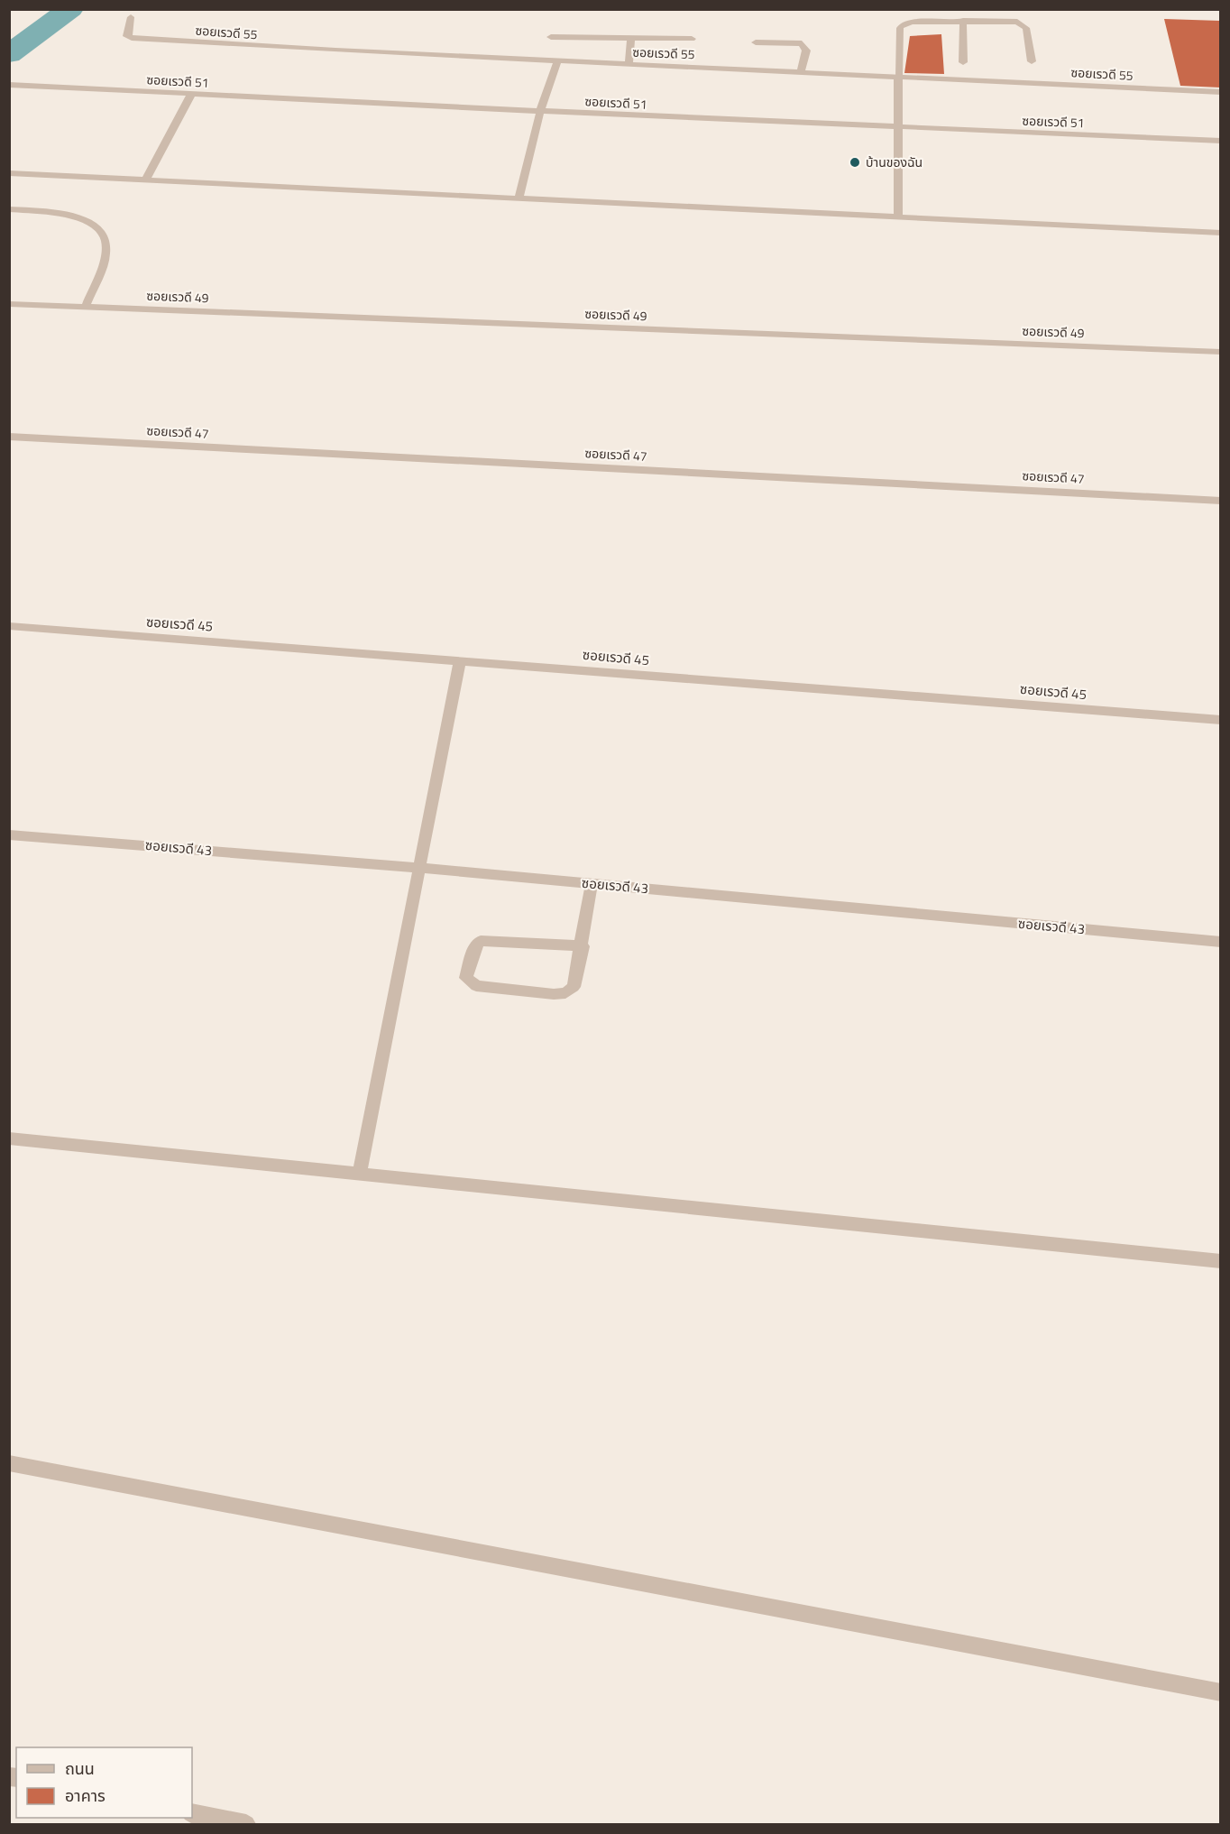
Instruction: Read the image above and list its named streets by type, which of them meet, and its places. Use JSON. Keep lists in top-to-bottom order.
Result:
{
  "streets": {
    "street": [
      "ซอยเรวดี 55",
      "ซอยเรวดี 51",
      "ซอยเรวดี 49",
      "ซอยเรวดี 47",
      "ซอยเรวดี 45",
      "ซอยเรวดี 43"
    ]
  },
  "places": ["บ้านของฉัน"],
  "legend": ["ถนน", "อาคาร"]
}
